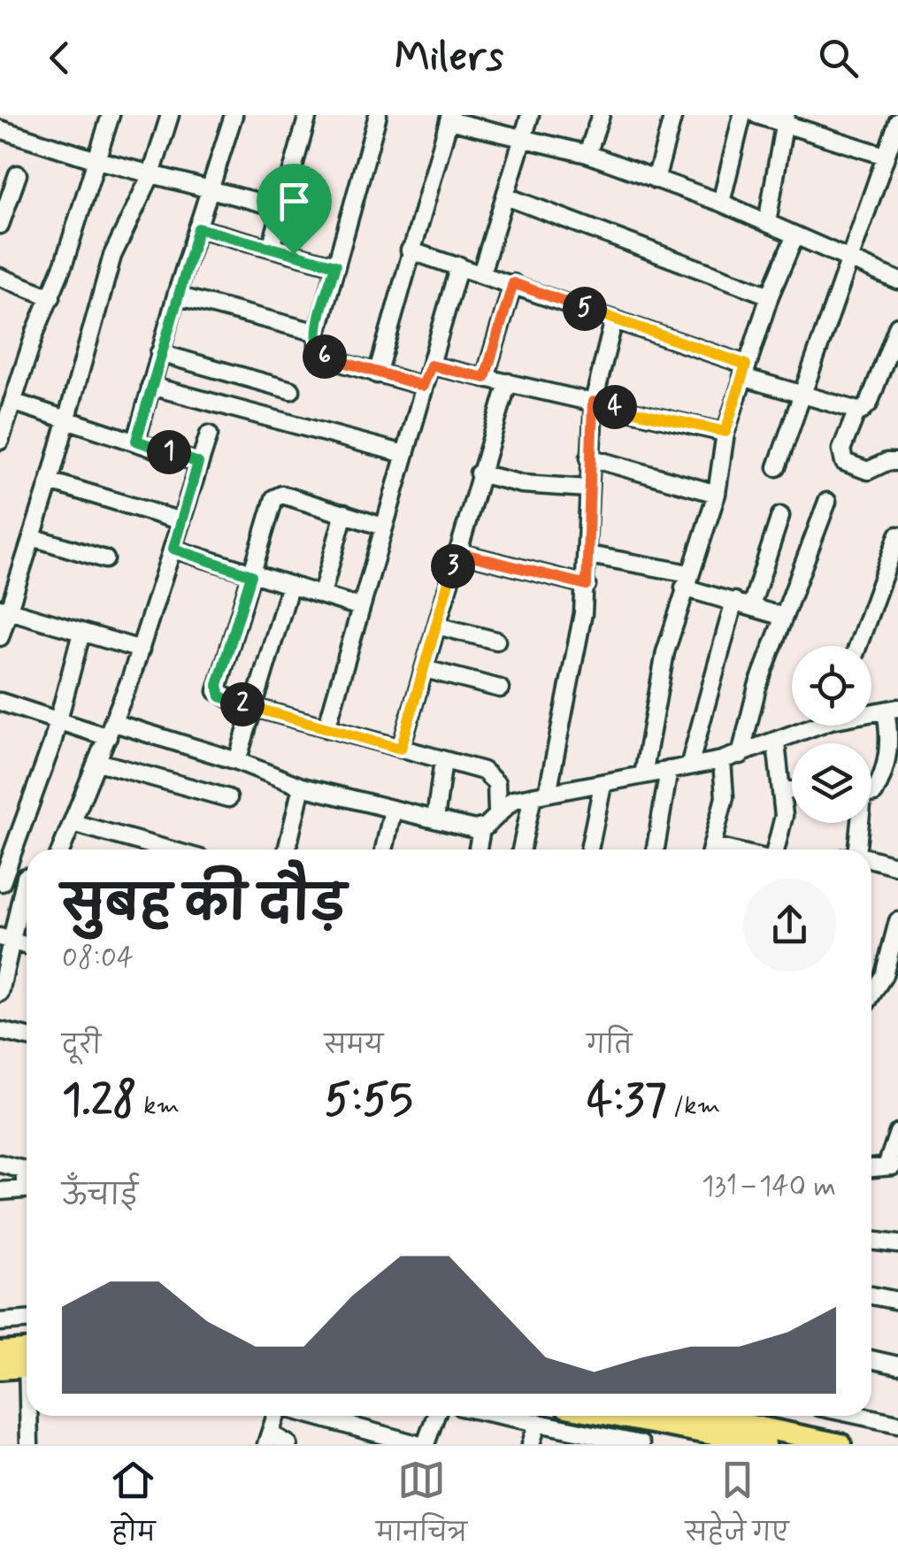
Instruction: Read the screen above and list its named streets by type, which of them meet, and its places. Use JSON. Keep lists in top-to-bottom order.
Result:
{
  "page": {
    "header": "Milers",
    "pins": [
      "5",
      "6",
      "4",
      "1",
      "3",
      "2"
    ],
    "heading": ["सुबह की दौड़", "08:04"],
    "stats": [
      ["दूरी", "1.28 km"],
      ["समय", "5:55"],
      ["गति", "4:37 /km"]
    ],
    "chart": ["ऊँचाई", "131–140 m"],
    "tabs": ["होम", "मानचित्र", "सहेजे गए"]
  }
}
